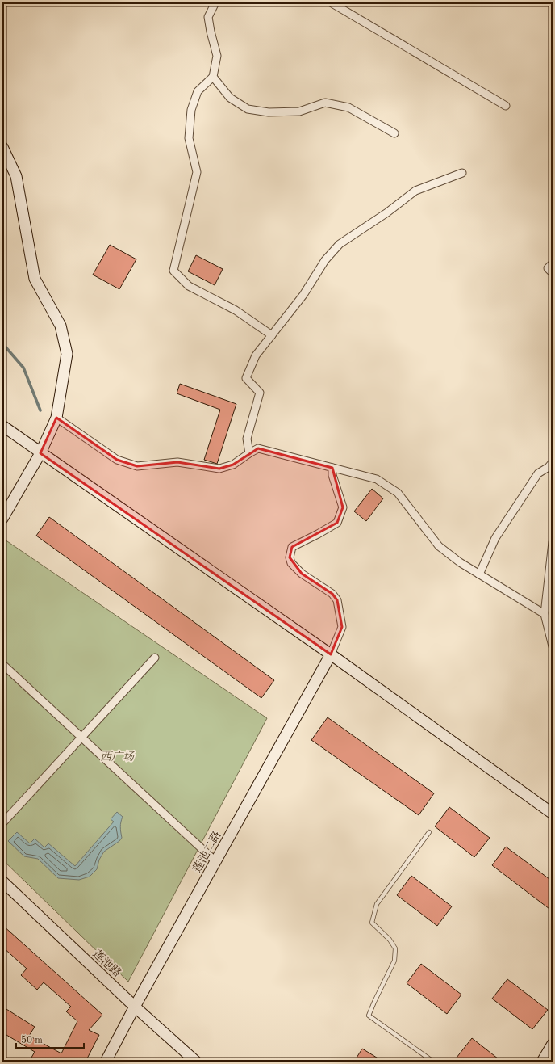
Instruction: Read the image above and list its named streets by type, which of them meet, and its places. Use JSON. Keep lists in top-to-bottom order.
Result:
{
  "streets": {
    "street": ["莲池二路", "莲池路"]
  },
  "crossings": [
    ["莲池二路", "莲池路"]
  ],
  "parks": ["西广场"],
  "scale_bar": "50 m"
}
